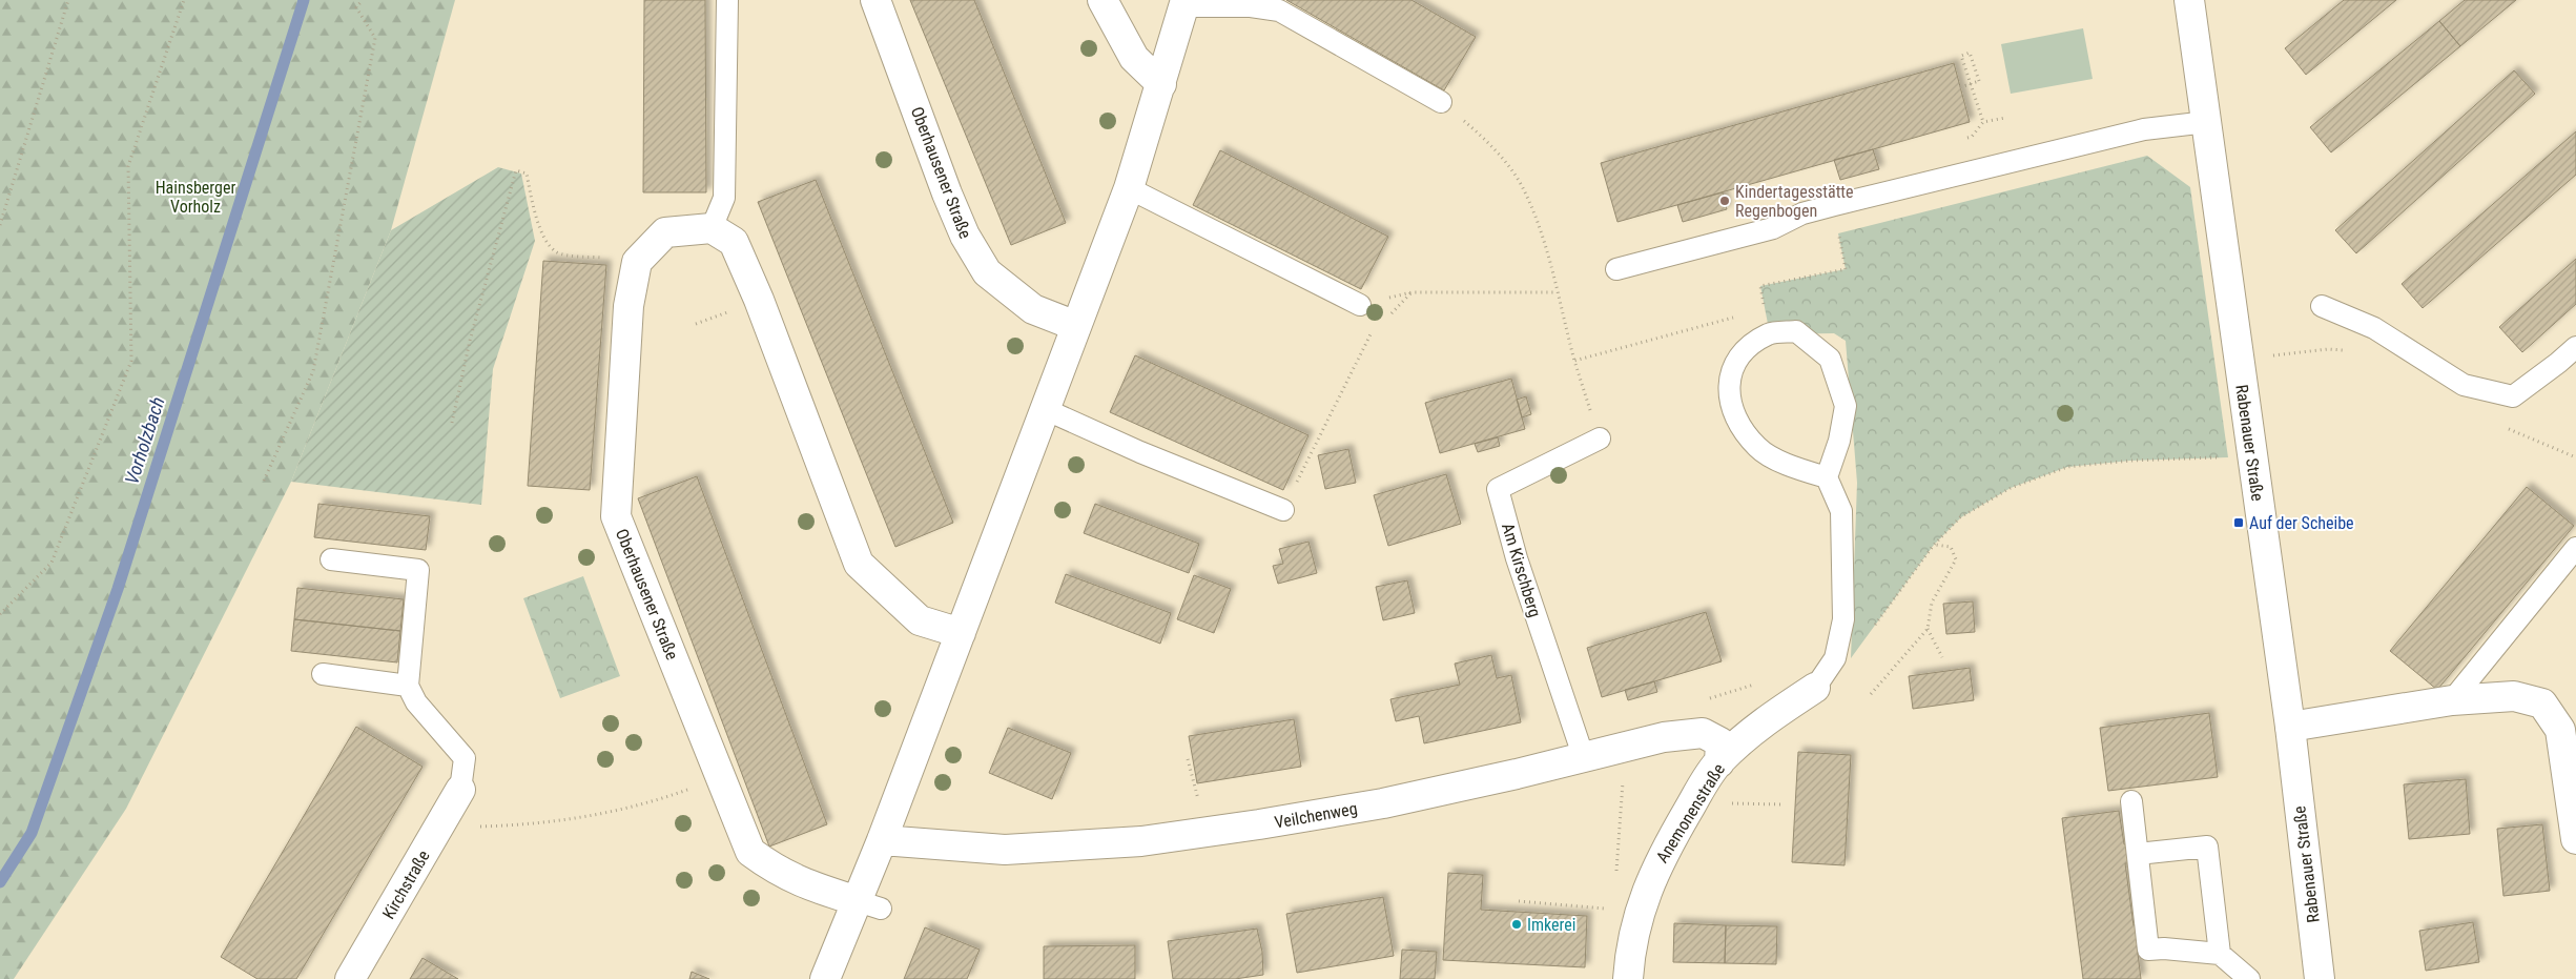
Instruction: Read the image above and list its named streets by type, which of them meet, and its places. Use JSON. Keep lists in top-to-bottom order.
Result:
{
  "streets": {
    "street": [
      "Oberhausener Straße",
      "Rabenauer Straße",
      "Anemonenstraße",
      "Veilchenweg",
      "Kirchstraße"
    ],
    "lane": ["Am Kirschberg"]
  },
  "crossings": [
    ["Am Kirschberg", "Veilchenweg"],
    ["Anemonenstraße", "Veilchenweg"]
  ],
  "water": ["Vorholzbach"],
  "parks": ["Hainsberger Vorholz"],
  "places": {
    "other": ["Kindertagesstätte Regenbogen", "Imkerei"],
    "transit": ["Auf der Scheibe"]
  }
}
